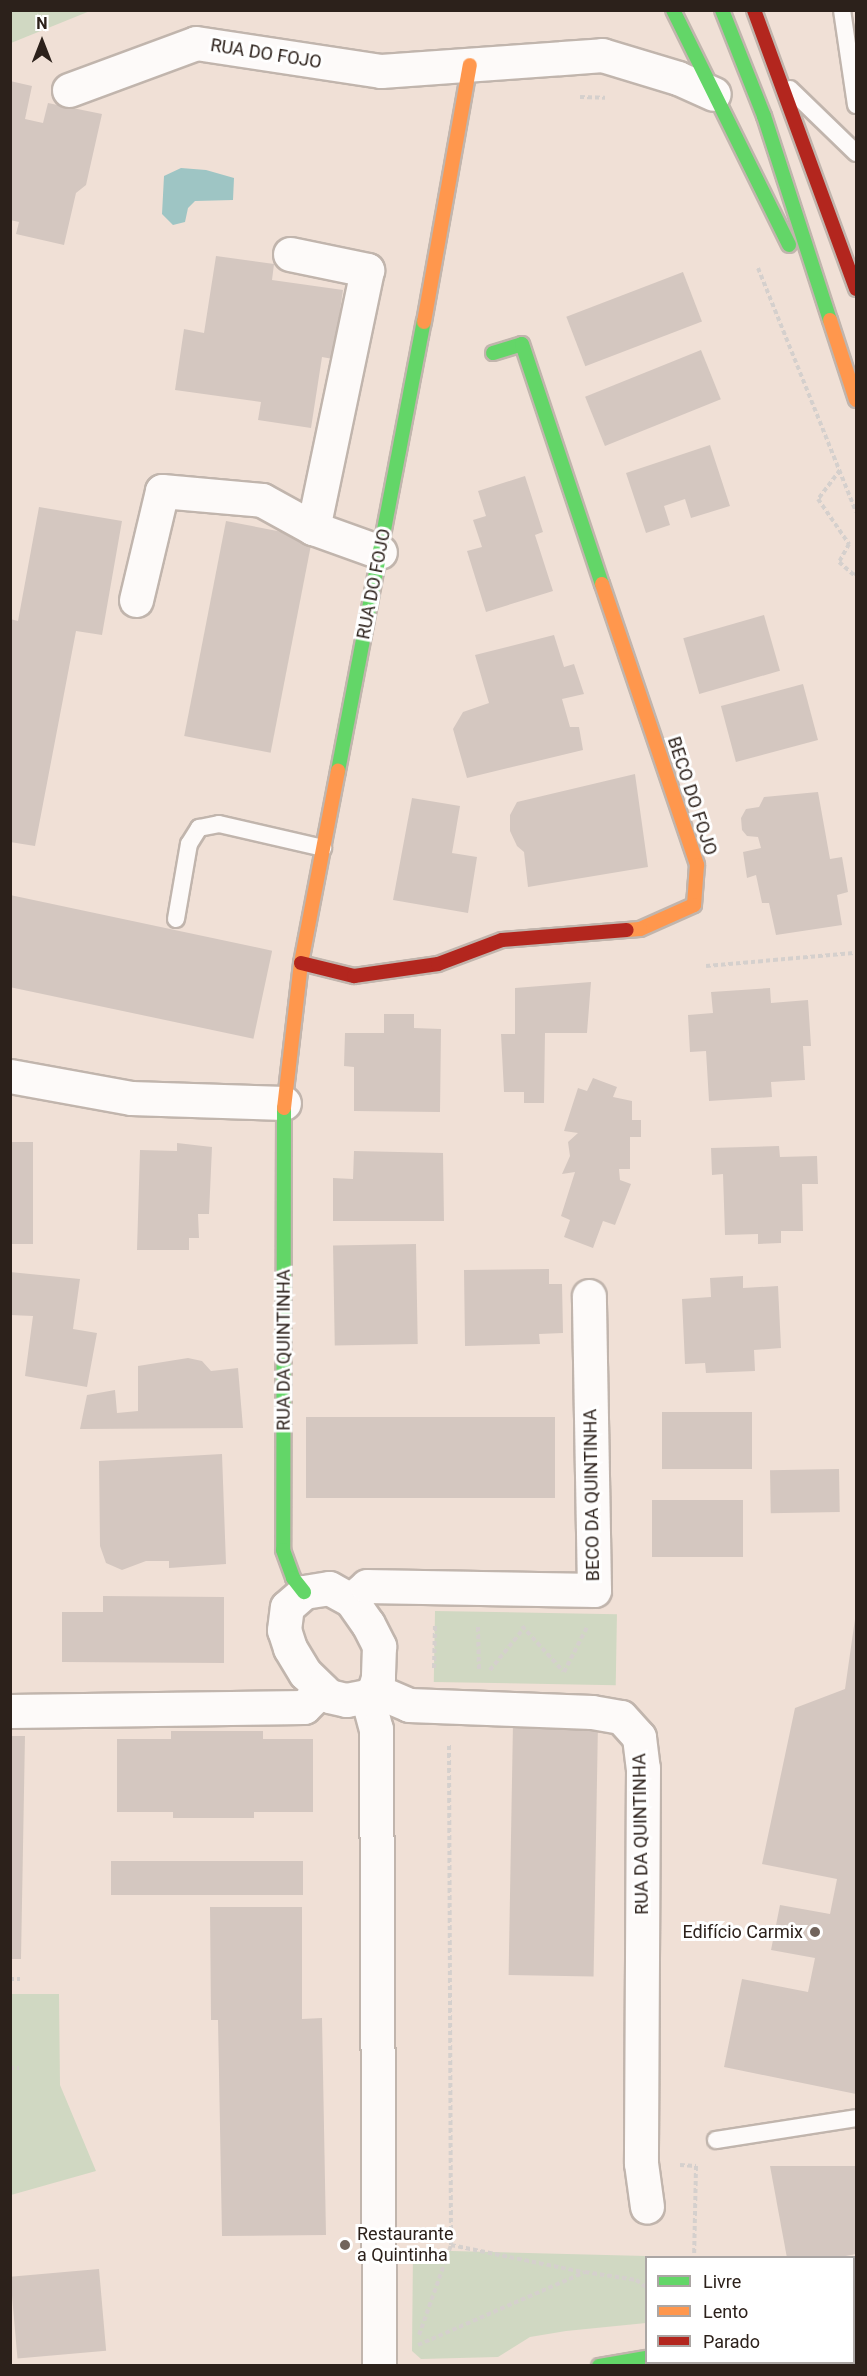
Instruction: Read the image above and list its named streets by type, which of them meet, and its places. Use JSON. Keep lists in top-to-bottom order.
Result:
{
  "streets": {
    "street": [
      "RUA DO FOJO",
      "BECO DO FOJO",
      "RUA DA QUINTINHA",
      "BECO DA QUINTINHA"
    ]
  },
  "crossings": [
    ["RUA DO FOJO", "BECO DO FOJO"],
    ["RUA DO FOJO", "RUA DA QUINTINHA"],
    ["RUA DA QUINTINHA", "BECO DA QUINTINHA"]
  ],
  "places": ["Edifício Carmix", "Restaurante a Quintinha"],
  "legend": ["Livre", "Lento", "Parado"],
  "north": "top"
}
